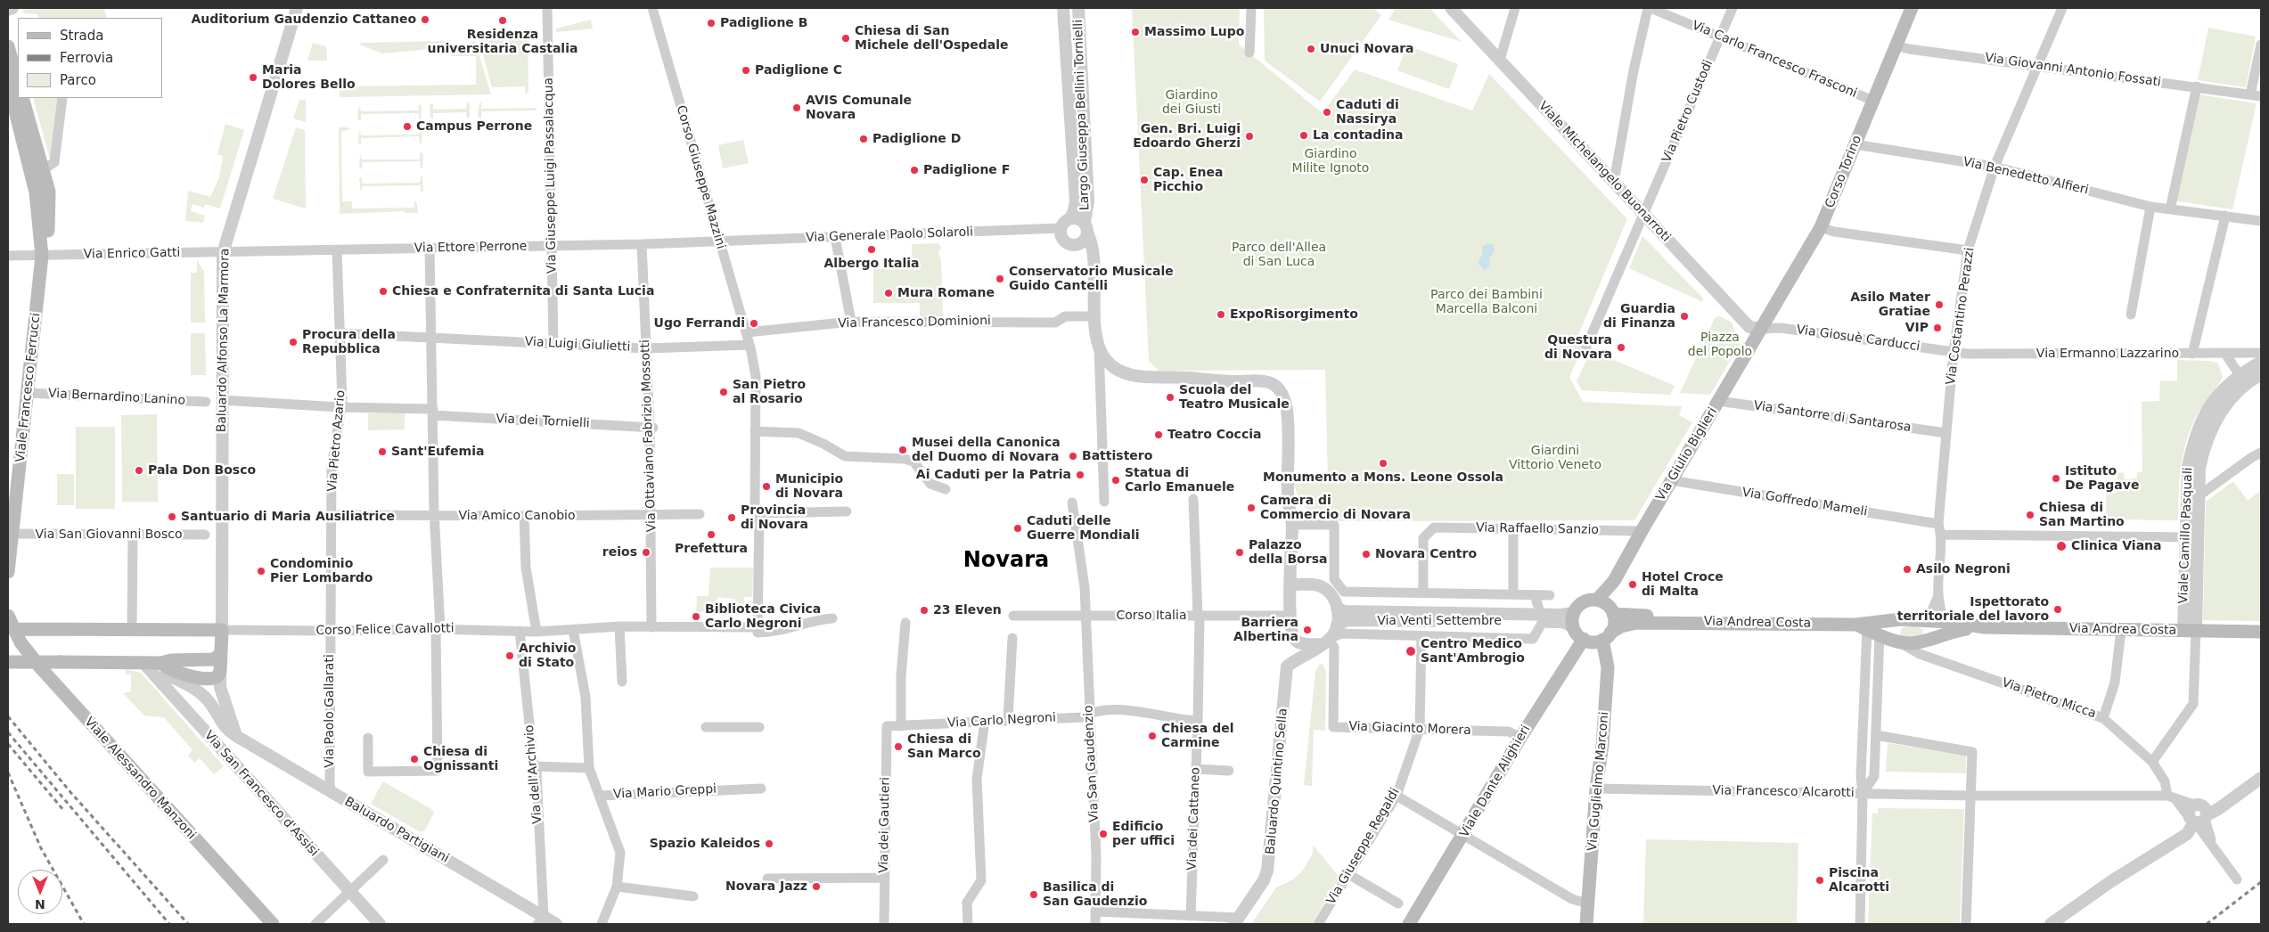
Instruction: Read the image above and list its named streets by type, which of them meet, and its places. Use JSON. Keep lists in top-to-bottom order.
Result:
{
  "streets": {
    "main road": [
      "Corso Torino",
      "Viale Francesco Ferrucci",
      "Via Giulio Biglieri",
      "Via Andrea Costa",
      "Corso Felice Cavallotti",
      "Viale Alessandro Manzoni",
      "Viale Dante Alighieri",
      "Via Guglielmo Marconi"
    ],
    "street": [
      "Via Carlo Francesco Frasconi",
      "Via Giovanni Antonio Fossati",
      "Via Pietro Custodi",
      "Largo Giuseppa Bellini Tornielli",
      "Viale Michelangelo Buonarroti",
      "Via Giuseppe Luigi Passalacqua",
      "Via Benedetto Alfieri",
      "Corso Giuseppe Mazzini",
      "Via Generale Paolo Solaroli",
      "Via Ettore Perrone",
      "Via Enrico Gatti",
      "Via Costantino Perazzi",
      "Via Francesco Dominioni",
      "Via Giosuè Carducci",
      "Baluardo Alfonso La Marmora",
      "Via Luigi Giulietti",
      "Via Ermanno Lazzarino",
      "Via Bernardino Lanino",
      "Via Santorre di Santarosa",
      "Via dei Tornielli",
      "Via Ottaviano Fabrizio Mossotti",
      "Via Pietro Azario",
      "Via Goffredo Mameli",
      "Via Amico Canobio",
      "Via Raffaello Sanzio",
      "Via San Giovanni Bosco",
      "Viale Camillo Pasquali",
      "Corso Italia",
      "Via Venti Settembre",
      "Via Pietro Micca",
      "Via Paolo Gallarati",
      "Via Carlo Negroni",
      "Via Giacinto Morera",
      "Via San Gaudenzio",
      "Via dell'Archivio",
      "Baluardo Quintino Sella",
      "Via Mario Greppi",
      "Via Francesco Alcarotti",
      "Via San Francesco d'Assisi",
      "Via dei Cattaneo",
      "Via dei Gautieri",
      "Baluardo Partigiani",
      "Via Giuseppe Regaldi"
    ]
  },
  "crossings": [
    ["Via Carlo Francesco Frasconi", "Via Pietro Custodi"],
    ["Via Carlo Francesco Frasconi", "Corso Torino"],
    ["Via Giovanni Antonio Fossati", "Corso Torino"],
    ["Via Giovanni Antonio Fossati", "Via Costantino Perazzi"],
    ["Via Pietro Custodi", "Viale Michelangelo Buonarroti"],
    ["Largo Giuseppa Bellini Tornielli", "Via Generale Paolo Solaroli"],
    ["Viale Michelangelo Buonarroti", "Corso Torino"],
    ["Viale Michelangelo Buonarroti", "Via Giosuè Carducci"],
    ["Viale Michelangelo Buonarroti", "Via Giulio Biglieri"],
    ["Corso Torino", "Via Benedetto Alfieri"],
    ["Corso Torino", "Via Giosuè Carducci"],
    ["Corso Torino", "Via Giulio Biglieri"],
    ["Via Giuseppe Luigi Passalacqua", "Via Ettore Perrone"],
    ["Via Giuseppe Luigi Passalacqua", "Via Luigi Giulietti"],
    ["Via Benedetto Alfieri", "Via Costantino Perazzi"],
    ["Corso Giuseppe Mazzini", "Via Generale Paolo Solaroli"],
    ["Corso Giuseppe Mazzini", "Via Ettore Perrone"],
    ["Corso Giuseppe Mazzini", "Via Francesco Dominioni"],
    ["Corso Giuseppe Mazzini", "Via Luigi Giulietti"],
    ["Via Generale Paolo Solaroli", "Via Ettore Perrone"],
    ["Via Ettore Perrone", "Via Enrico Gatti"],
    ["Via Ettore Perrone", "Baluardo Alfonso La Marmora"],
    ["Via Ettore Perrone", "Via Ottaviano Fabrizio Mossotti"],
    ["Via Ettore Perrone", "Via Pietro Azario"],
    ["Via Enrico Gatti", "Baluardo Alfonso La Marmora"],
    ["Via Enrico Gatti", "Viale Francesco Ferrucci"],
    ["Via Costantino Perazzi", "Via Giosuè Carducci"],
    ["Via Costantino Perazzi", "Via Ermanno Lazzarino"],
    ["Via Costantino Perazzi", "Via Santorre di Santarosa"],
    ["Via Costantino Perazzi", "Via Goffredo Mameli"],
    ["Via Costantino Perazzi", "Via Andrea Costa"],
    ["Via Giosuè Carducci", "Via Ermanno Lazzarino"],
    ["Via Giosuè Carducci", "Via Giulio Biglieri"],
    ["Baluardo Alfonso La Marmora", "Via dei Tornielli"],
    ["Baluardo Alfonso La Marmora", "Corso Felice Cavallotti"],
    ["Via Luigi Giulietti", "Via Ottaviano Fabrizio Mossotti"],
    ["Via Luigi Giulietti", "Via Pietro Azario"],
    ["Viale Francesco Ferrucci", "Via Bernardino Lanino"],
    ["Viale Francesco Ferrucci", "Via San Giovanni Bosco"],
    ["Via Santorre di Santarosa", "Via Giulio Biglieri"],
    ["Via dei Tornielli", "Via Ottaviano Fabrizio Mossotti"],
    ["Via dei Tornielli", "Via Pietro Azario"],
    ["Via Ottaviano Fabrizio Mossotti", "Via Amico Canobio"],
    ["Via Ottaviano Fabrizio Mossotti", "Corso Felice Cavallotti"],
    ["Via Pietro Azario", "Corso Felice Cavallotti"],
    ["Via Pietro Azario", "Via Paolo Gallarati"],
    ["Via Giulio Biglieri", "Via Goffredo Mameli"],
    ["Via Giulio Biglieri", "Via Raffaello Sanzio"],
    ["Via Giulio Biglieri", "Via Venti Settembre"],
    ["Via Giulio Biglieri", "Via Andrea Costa"],
    ["Via Giulio Biglieri", "Viale Dante Alighieri"],
    ["Via Giulio Biglieri", "Via Guglielmo Marconi"],
    ["Viale Camillo Pasquali", "Via Andrea Costa"],
    ["Corso Italia", "Via Venti Settembre"],
    ["Corso Italia", "Via Giacinto Morera"],
    ["Corso Italia", "Via San Gaudenzio"],
    ["Corso Italia", "Baluardo Quintino Sella"],
    ["Corso Italia", "Via dei Cattaneo"],
    ["Via Venti Settembre", "Via Andrea Costa"],
    ["Via Venti Settembre", "Via Giacinto Morera"],
    ["Via Venti Settembre", "Baluardo Quintino Sella"],
    ["Via Venti Settembre", "Viale Dante Alighieri"],
    ["Via Venti Settembre", "Via Guglielmo Marconi"],
    ["Via Venti Settembre", "Via Giuseppe Regaldi"],
    ["Via Andrea Costa", "Via Pietro Micca"],
    ["Via Andrea Costa", "Viale Dante Alighieri"],
    ["Via Andrea Costa", "Via Guglielmo Marconi"],
    ["Corso Felice Cavallotti", "Via Paolo Gallarati"],
    ["Corso Felice Cavallotti", "Via dell'Archivio"],
    ["Corso Felice Cavallotti", "Viale Alessandro Manzoni"],
    ["Corso Felice Cavallotti", "Via Mario Greppi"],
    ["Via Pietro Micca", "Via Francesco Alcarotti"],
    ["Via Paolo Gallarati", "Baluardo Partigiani"],
    ["Via Carlo Negroni", "Via San Gaudenzio"],
    ["Via Carlo Negroni", "Via dei Cattaneo"],
    ["Via Carlo Negroni", "Via dei Gautieri"],
    ["Via Giacinto Morera", "Baluardo Quintino Sella"],
    ["Via Giacinto Morera", "Viale Dante Alighieri"],
    ["Via Giacinto Morera", "Via Giuseppe Regaldi"],
    ["Via dell'Archivio", "Baluardo Partigiani"],
    ["Viale Dante Alighieri", "Via Guglielmo Marconi"],
    ["Via Guglielmo Marconi", "Via Francesco Alcarotti"],
    ["Via San Francesco d'Assisi", "Baluardo Partigiani"]
  ],
  "districts": ["Novara"],
  "parks": [
    "Giardino dei Giusti",
    "Giardino Milite Ignoto",
    "Parco dell'Allea di San Luca",
    "Parco dei Bambini Marcella Balconi",
    "Piazza del Popolo",
    "Giardini Vittorio Veneto"
  ],
  "places": [
    "Auditorium Gaudenzio Cattaneo",
    "Residenza universitaria Castalia",
    "Padiglione B",
    "Massimo Lupo",
    "Chiesa di San Michele dell'Ospedale",
    "Unuci Novara",
    "Padiglione C",
    "Maria Dolores Bello",
    "AVIS Comunale Novara",
    "Caduti di Nassirya",
    "Campus Perrone",
    "La contadina",
    "Gen. Bri. Luigi Edoardo Gherzi",
    "Padiglione D",
    "Padiglione F",
    "Cap. Enea Picchio",
    "Albergo Italia",
    "Conservatorio Musicale Guido Cantelli",
    "Chiesa e Confraternita di Santa Lucia",
    "Mura Romane",
    "Asilo Mater Gratiae",
    "ExpoRisorgimento",
    "Guardia di Finanza",
    "Ugo Ferrandi",
    "VIP",
    "Procura della Repubblica",
    "Questura di Novara",
    "San Pietro al Rosario",
    "Scuola del Teatro Musicale",
    "Teatro Coccia",
    "Musei della Canonica del Duomo di Novara",
    "Sant'Eufemia",
    "Battistero",
    "Monumento a Mons. Leone Ossola",
    "Pala Don Bosco",
    "Ai Caduti per la Patria",
    "Istituto De Pagave",
    "Statua di Carlo Emanuele",
    "Municipio di Novara",
    "Camera di Commercio di Novara",
    "Chiesa di San Martino",
    "Santuario di Maria Ausiliatrice",
    "Provincia di Novara",
    "Caduti delle Guerre Mondiali",
    "Prefettura",
    "Clinica Viana",
    "reios",
    "Palazzo della Borsa",
    "Novara Centro",
    "Asilo Negroni",
    "Condominio Pier Lombardo",
    "Hotel Croce di Malta",
    "Ispettorato territoriale del lavoro",
    "23 Eleven",
    "Biblioteca Civica Carlo Negroni",
    "Barriera Albertina",
    "Centro Medico Sant'Ambrogio",
    "Archivio di Stato",
    "Chiesa del Carmine",
    "Chiesa di San Marco",
    "Chiesa di Ognissanti",
    "Edificio per uffici",
    "Spazio Kaleidos",
    "Piscina Alcarotti",
    "Novara Jazz",
    "Basilica di San Gaudenzio"
  ],
  "legend": ["Strada", "Ferrovia", "Parco"],
  "north": "bottom"
}
